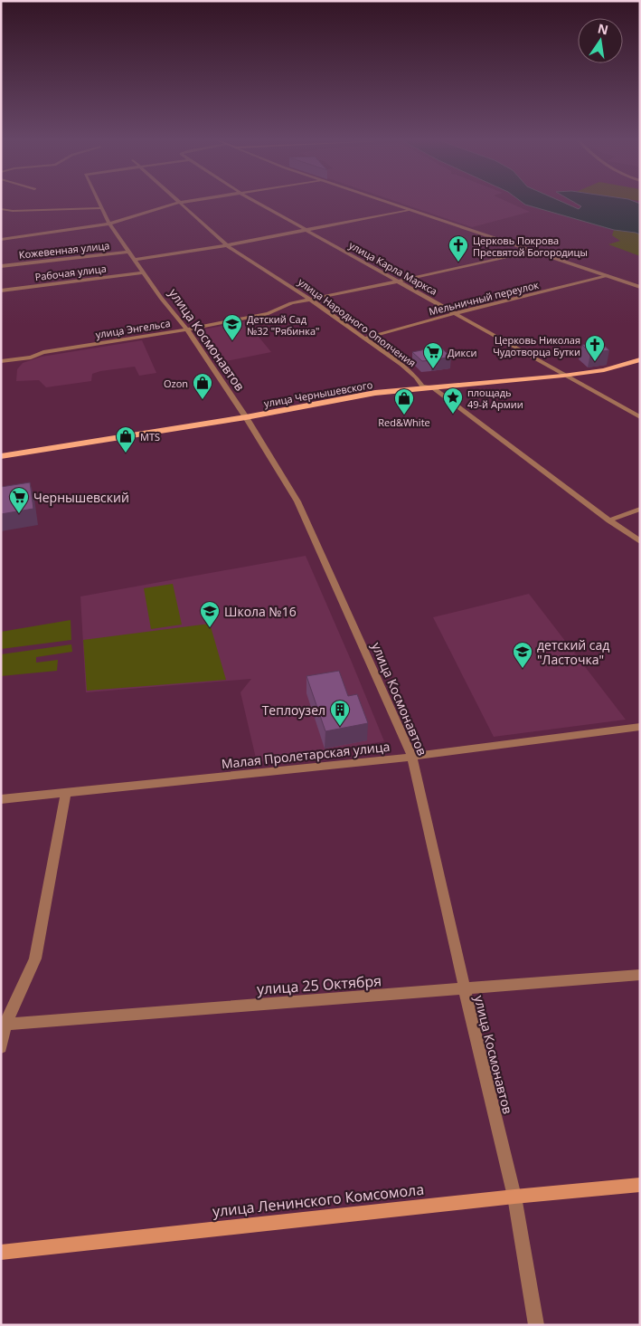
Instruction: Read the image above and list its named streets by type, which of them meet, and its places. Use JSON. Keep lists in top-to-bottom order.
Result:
{
  "streets": {
    "main road": ["улица Чернышевского", "улица Ленинского Комсомола"],
    "street": [
      "Кожевенная улица",
      "улица Карла Маркса",
      "Рабочая улица",
      "Мельничный переулок",
      "улица Народного Ополчения",
      "улица Энгельса",
      "улица Космонавтов",
      "Малая Пролетарская улица",
      "улица 25 Октября"
    ]
  },
  "crossings": [
    ["Кожевенная улица", "улица Карла Маркса"],
    ["Кожевенная улица", "улица Народного Ополчения"],
    ["Кожевенная улица", "улица Космонавтов"],
    ["улица Карла Маркса", "Мельничный переулок"],
    ["улица Карла Маркса", "улица Энгельса"],
    ["улица Карла Маркса", "улица Чернышевского"],
    ["Рабочая улица", "улица Космонавтов"],
    ["Мельничный переулок", "улица Народного Ополчения"],
    ["улица Народного Ополчения", "улица Энгельса"],
    ["улица Народного Ополчения", "улица Чернышевского"],
    ["улица Энгельса", "улица Космонавтов"],
    ["улица Космонавтов", "улица Чернышевского"],
    ["улица Космонавтов", "Малая Пролетарская улица"],
    ["улица Космонавтов", "улица 25 Октября"],
    ["улица Космонавтов", "улица Ленинского Комсомола"]
  ],
  "places": {
    "church": ["Церковь Покрова Пресвятой Богородицы", "Церковь Николая Чудотворца Бутки"],
    "school or university": ["Детский Сад №32 \"Рябинка\"", "Школа №16", "детский сад \"Ласточка\""],
    "supermarket": ["Дикси", "Чернышевский"],
    "shop": ["Ozon", "Red&White", "MTS"],
    "place": ["площадь 49-й Армии"],
    "building": ["Теплоузел"]
  },
  "north": "top"
}
